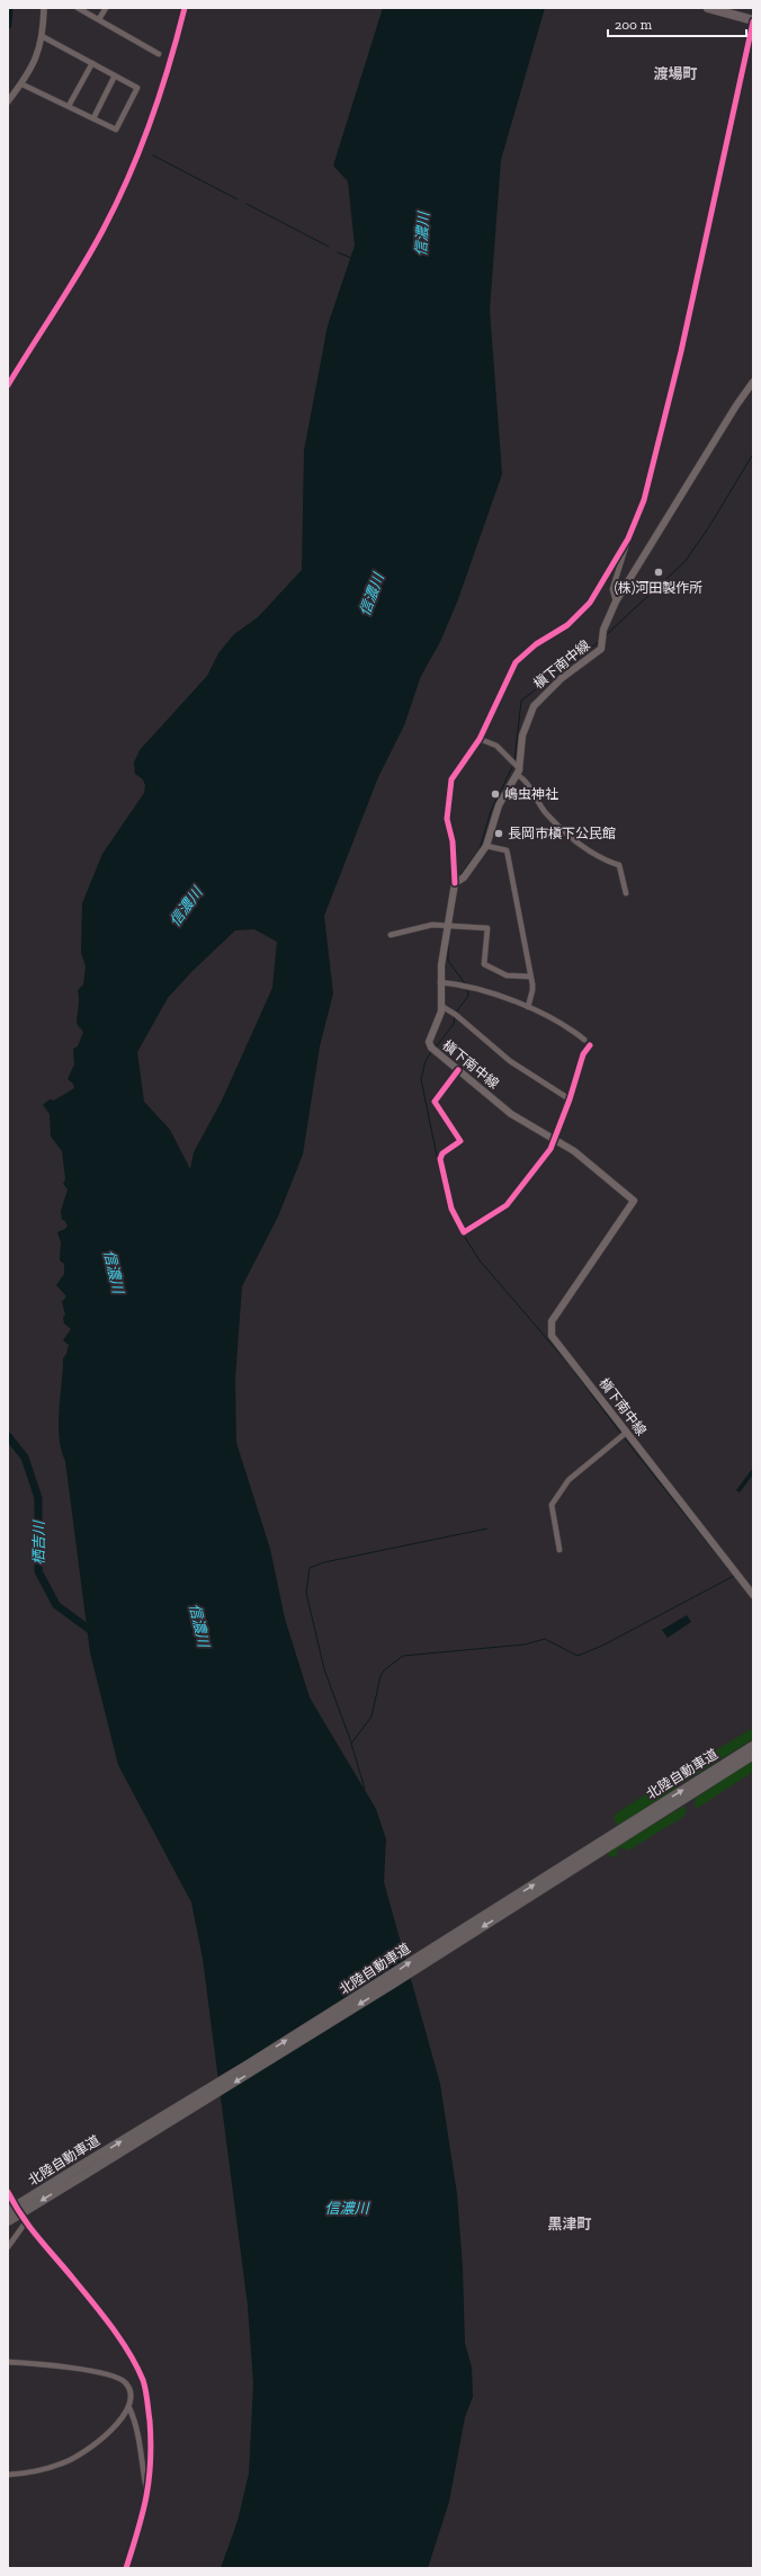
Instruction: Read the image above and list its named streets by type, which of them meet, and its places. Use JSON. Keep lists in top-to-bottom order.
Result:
{
  "streets": {
    "highway": ["北陸自動車道"],
    "main road": ["槇下南中線"]
  },
  "districts": ["渡場町", "黒津町"],
  "water": ["信濃川", "栖吉川"],
  "places": ["(株)河田製作所", "嶋虫神社", "長岡市槇下公民館"],
  "scale_bar": "200 m"
}
